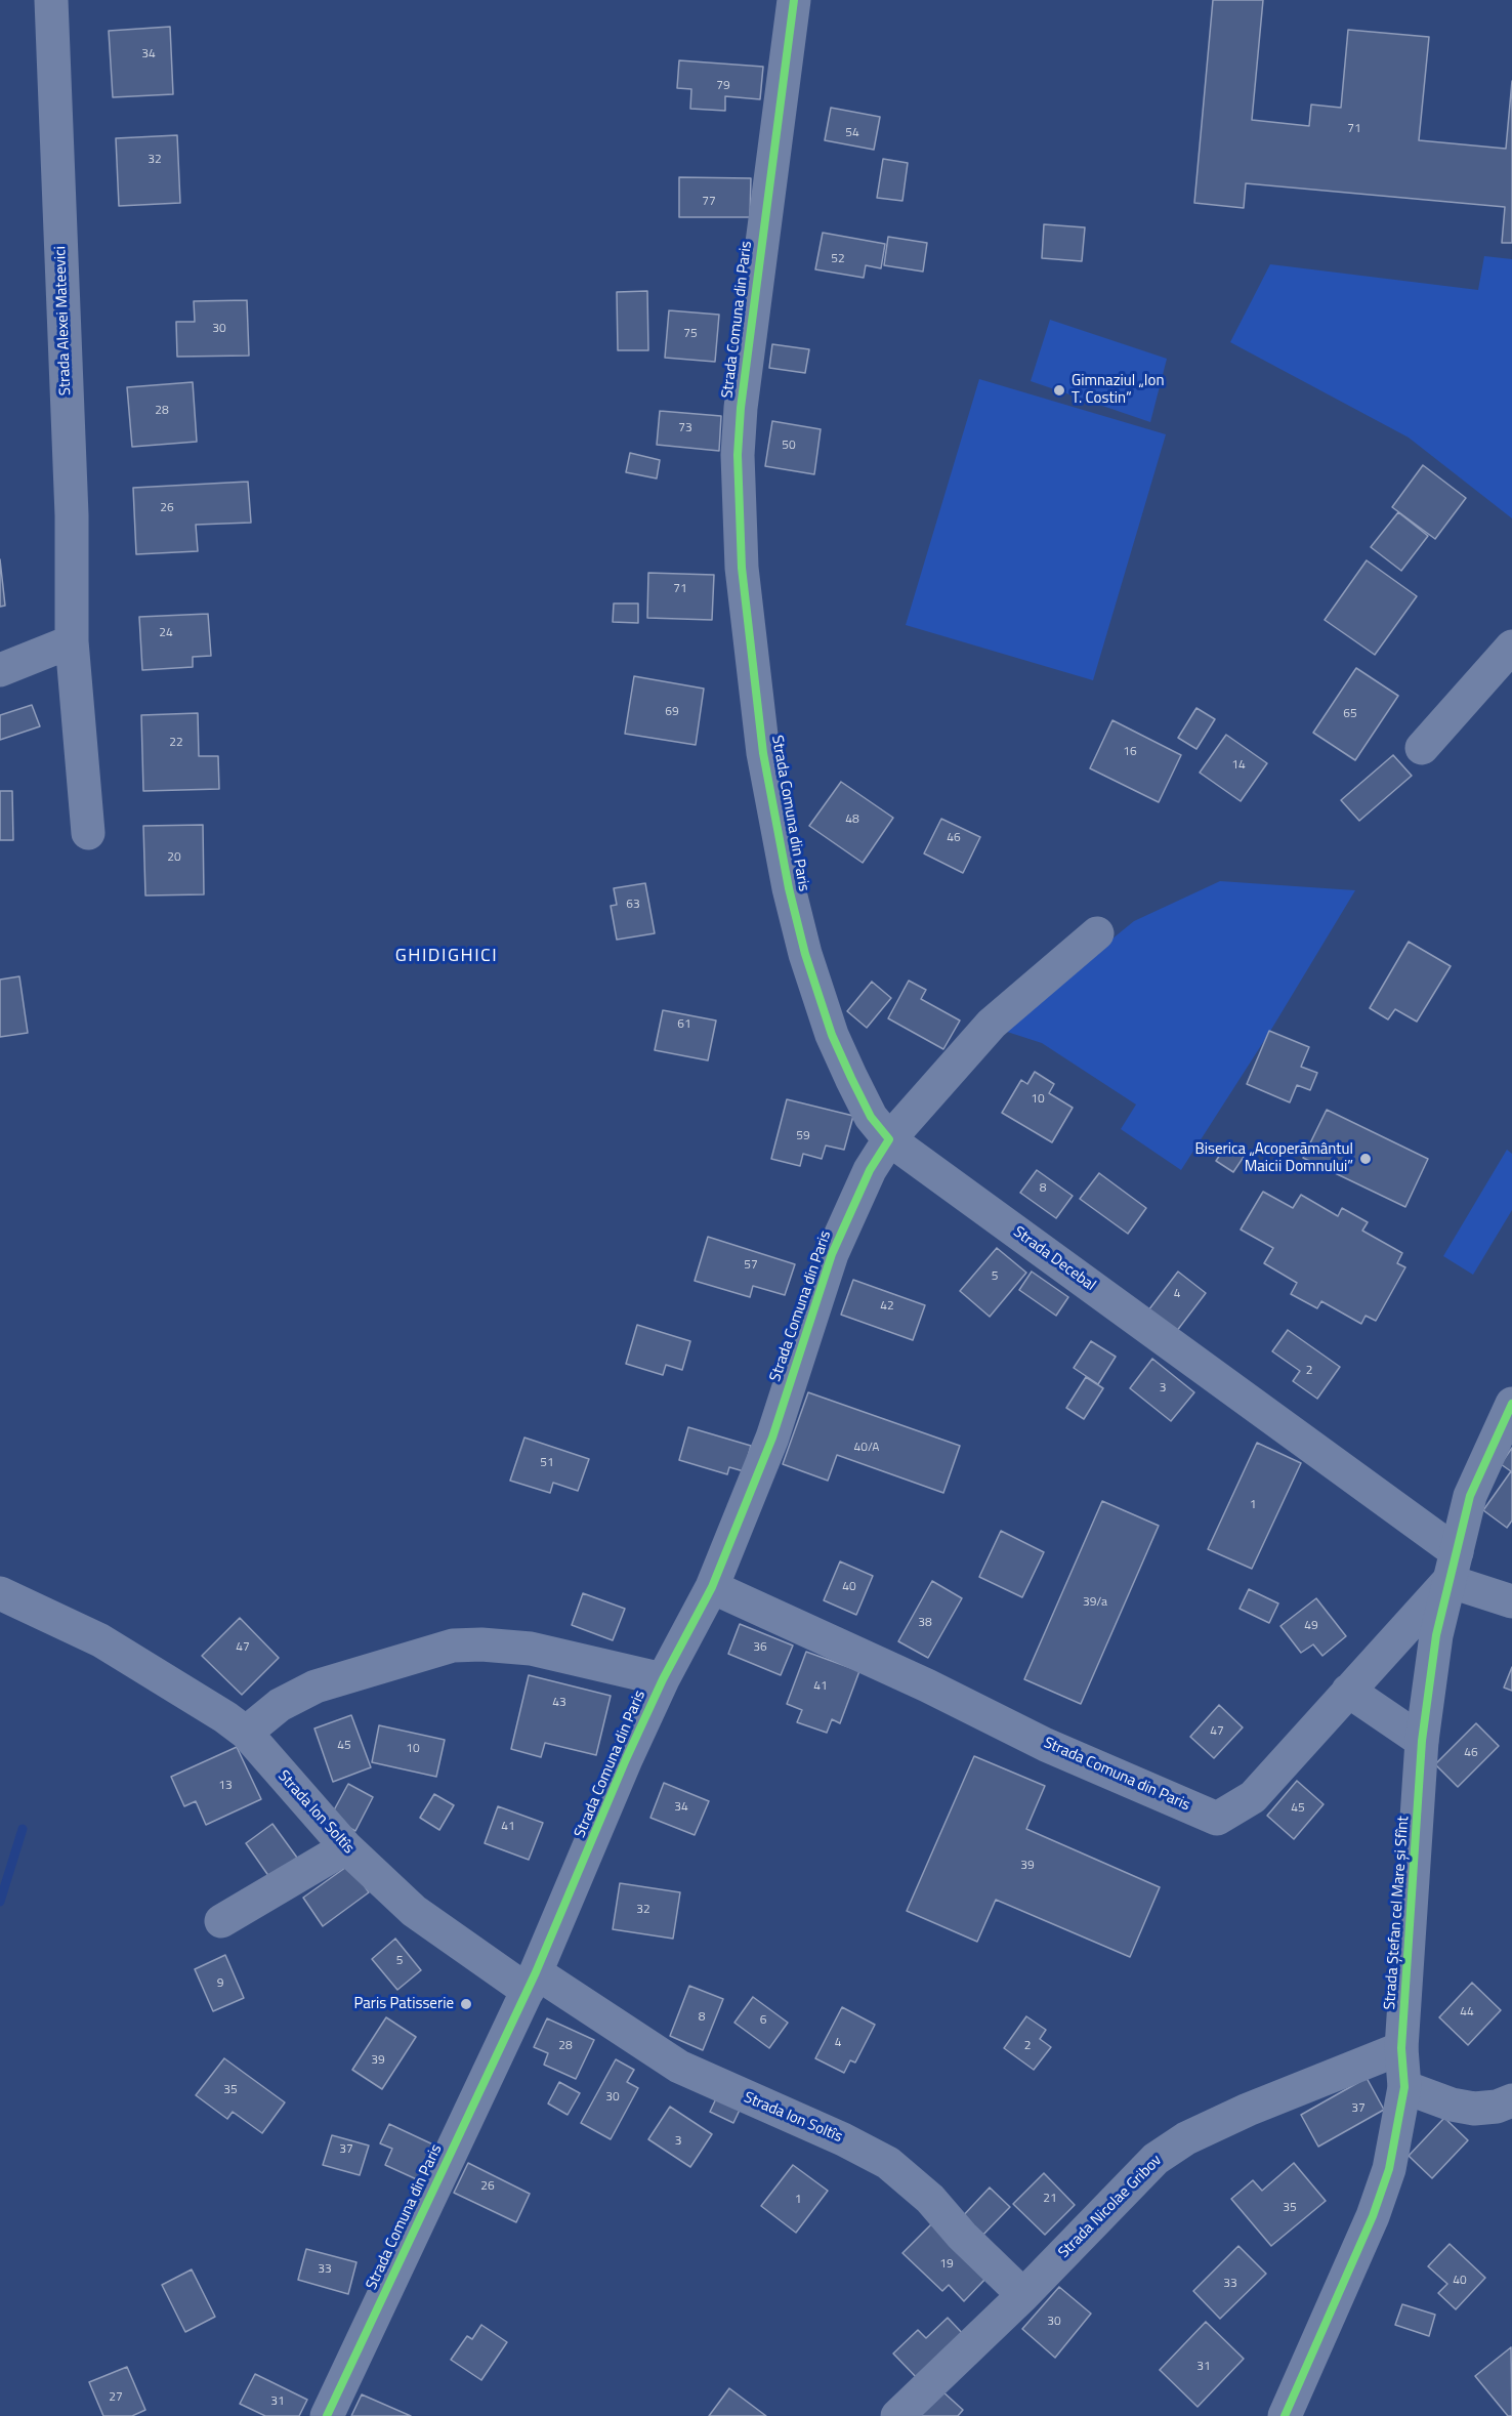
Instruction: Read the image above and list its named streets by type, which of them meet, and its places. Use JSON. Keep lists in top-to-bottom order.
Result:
{
  "streets": {
    "street": [
      "Strada Comuna din Paris",
      "Strada Alexei Mateevici",
      "Strada Decebal",
      "Strada Ion Soltîs",
      "Strada Ștefan cel Mare și Sfînt",
      "Strada Nicolae Gribov"
    ]
  },
  "crossings": [
    ["Strada Comuna din Paris", "Strada Decebal"],
    ["Strada Comuna din Paris", "Strada Ion Soltîs"],
    ["Strada Comuna din Paris", "Strada Ștefan cel Mare și Sfînt"],
    ["Strada Decebal", "Strada Ștefan cel Mare și Sfînt"],
    ["Strada Ion Soltîs", "Strada Nicolae Gribov"],
    ["Strada Ștefan cel Mare și Sfînt", "Strada Nicolae Gribov"]
  ],
  "districts": ["GHIDIGHICI"],
  "places": ["Gimnaziul „Ion T. Costin“", "Biserica „Acoperământul Maicii Domnului”", "Paris Patisserie"],
  "house_numbers": [
    "34",
    "79",
    "71",
    "54",
    "32",
    "77",
    "52",
    "30",
    "75",
    "28",
    "73",
    "50",
    "26",
    "71",
    "24",
    "69",
    "65",
    "22",
    "16",
    "14",
    "48",
    "46",
    "20",
    "63",
    "61",
    "10",
    "59",
    "8",
    "57",
    "5",
    "4",
    "42",
    "2",
    "3",
    "40/A",
    "51",
    "1",
    "40",
    "39/a",
    "38",
    "49",
    "47",
    "36",
    "41",
    "43",
    "47",
    "45",
    "10",
    "46",
    "13",
    "34",
    "45",
    "41",
    "39",
    "32",
    "5",
    "9",
    "44",
    "8",
    "6",
    "4",
    "28",
    "2",
    "39",
    "35",
    "30",
    "37",
    "3",
    "37",
    "26",
    "21",
    "1",
    "35",
    "19",
    "33",
    "40",
    "33",
    "30",
    "31",
    "27",
    "31"
  ]
}
